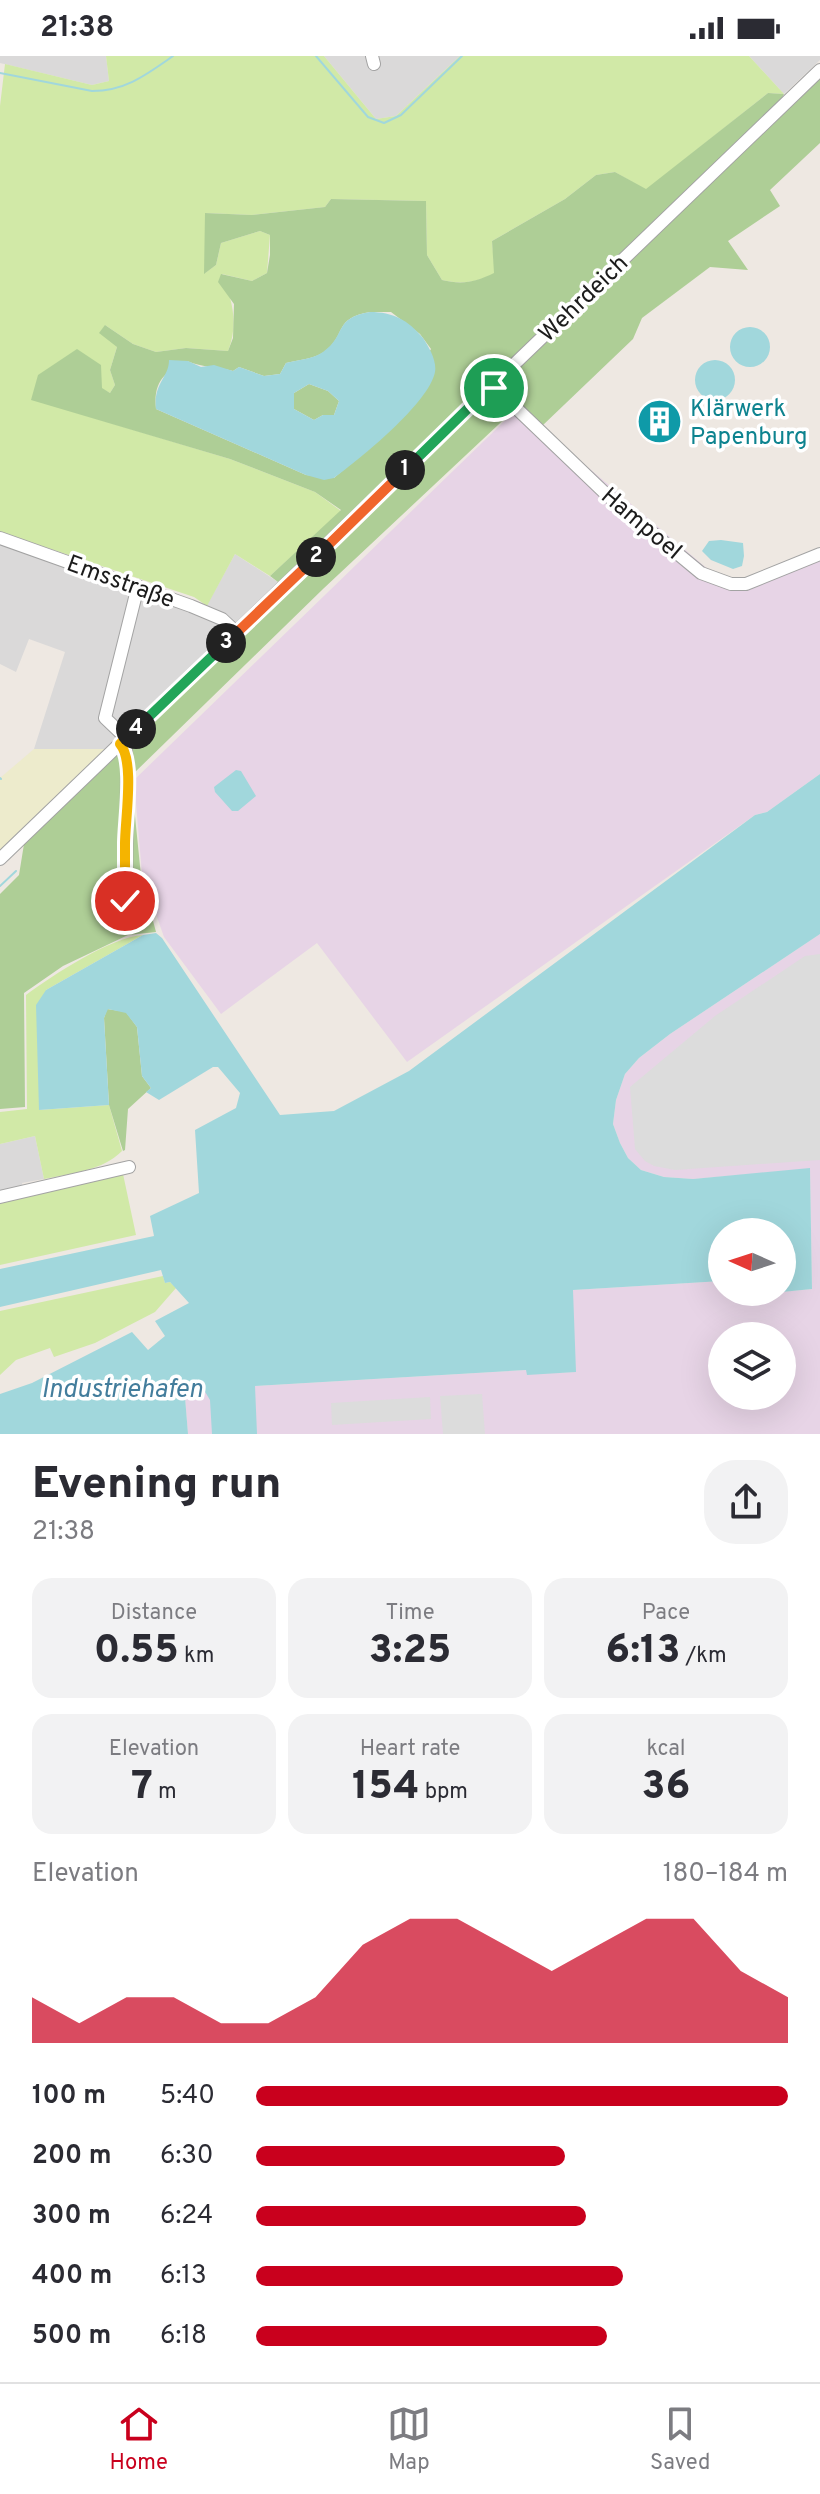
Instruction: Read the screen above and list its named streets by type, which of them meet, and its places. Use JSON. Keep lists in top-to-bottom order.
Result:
{
  "streets": {
    "street": ["Wehrdeich", "Hampoel", "Emsstraße"]
  },
  "crossings": [
    ["Wehrdeich", "Hampoel"],
    ["Wehrdeich", "Emsstraße"]
  ],
  "water": ["Industriehafen"],
  "places": {
    "building": ["Klärwerk Papenburg"]
  },
  "north": "left",
  "page": {
    "status": "21:38",
    "pins": [
      "1",
      "2",
      "3",
      "4"
    ],
    "heading": ["Evening run", "21:38"],
    "stats": [
      ["Distance", "0.55 km"],
      ["Time", "3:25"],
      ["Pace", "6:13 /km"],
      ["Elevation", "7 m"],
      ["Heart rate", "154 bpm"],
      ["kcal", "36"]
    ],
    "chart": ["Elevation", "180–184 m"],
    "list": [
      {
        "name": "100 m",
        "note": "5:40"
      },
      {
        "name": "200 m",
        "note": "6:30"
      },
      {
        "name": "300 m",
        "note": "6:24"
      },
      {
        "name": "400 m",
        "note": "6:13"
      },
      {
        "name": "500 m",
        "note": "6:18"
      }
    ],
    "tabs": ["Home", "Map", "Saved"]
  }
}
